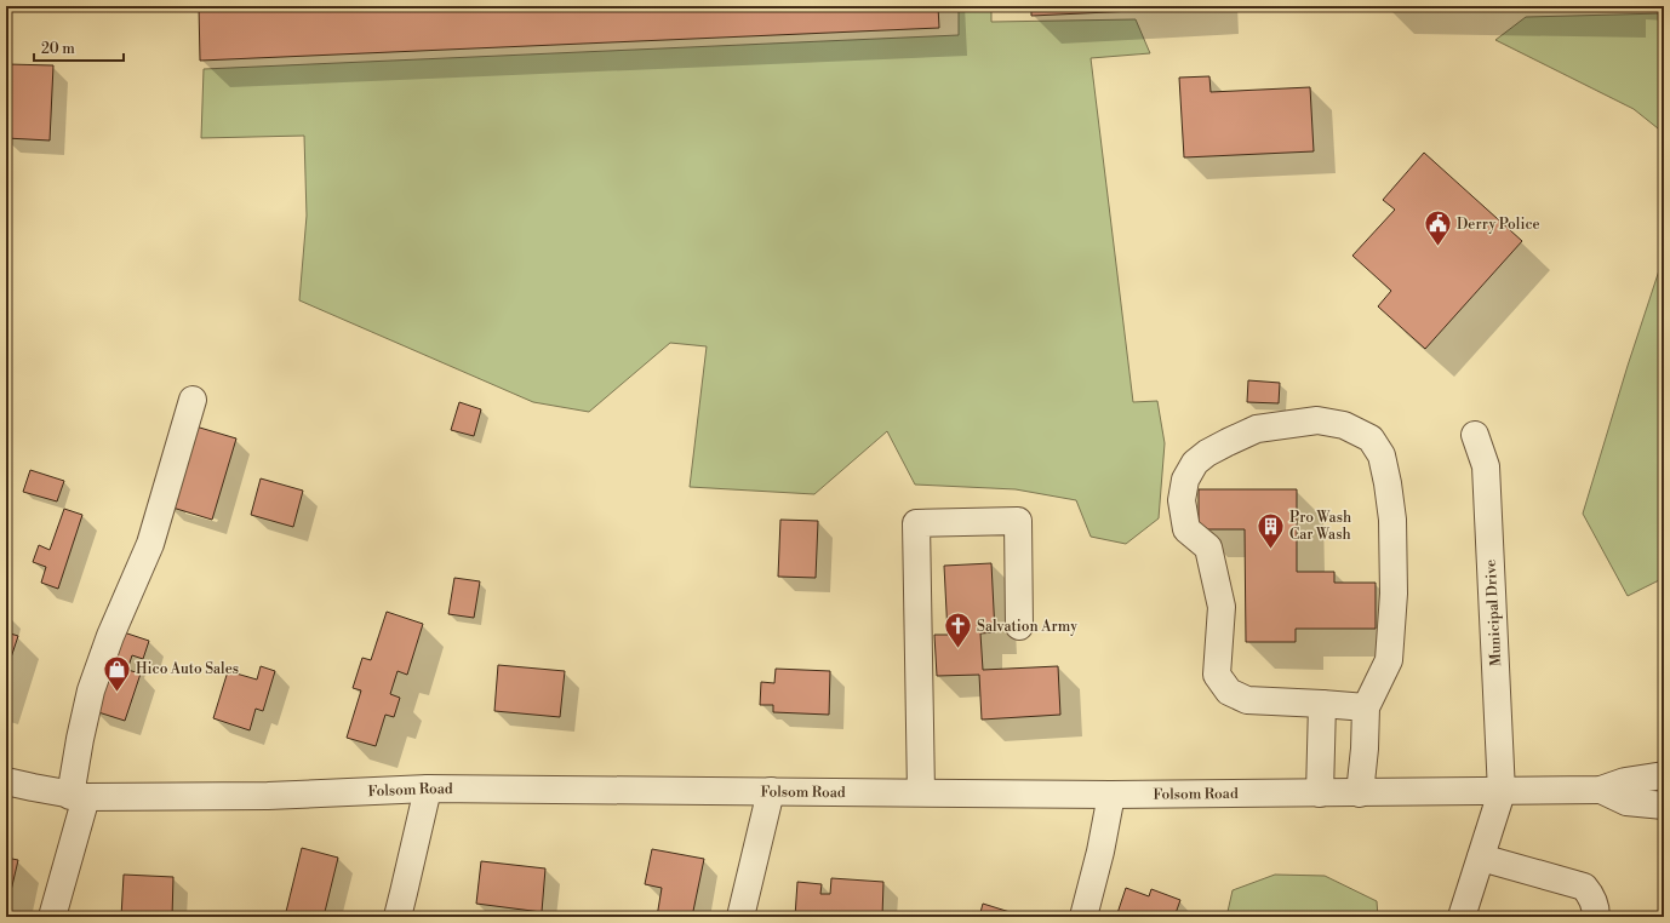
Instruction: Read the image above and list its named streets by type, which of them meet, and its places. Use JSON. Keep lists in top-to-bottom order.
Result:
{
  "streets": {
    "street": ["Municipal Drive", "Folsom Road"]
  },
  "crossings": [
    ["Municipal Drive", "Folsom Road"]
  ],
  "places": {
    "public building": ["Derry Police"],
    "building": ["Pro Wash Car Wash"],
    "church": ["Salvation Army"],
    "shop": ["Hico Auto Sales"]
  },
  "scale_bar": "20 m"
}
